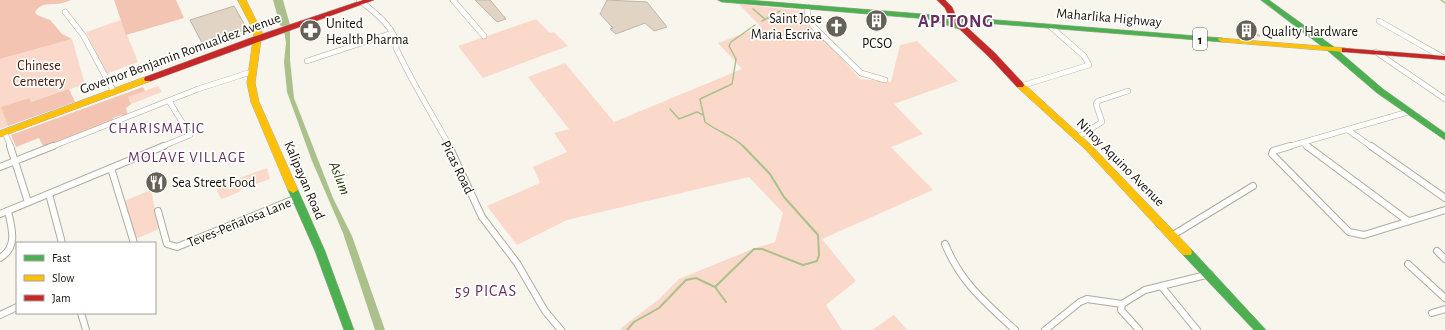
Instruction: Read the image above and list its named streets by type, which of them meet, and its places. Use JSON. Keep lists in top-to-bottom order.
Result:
{
  "streets": {
    "main road": [
      "Maharlika Highway",
      "1",
      "Governor Benjamin Romualdez Avenue",
      "Ninoy Aquino Avenue",
      "Kalipayan Road"
    ],
    "street": ["Picas Road", "Teves-Peñalosa Lane"]
  },
  "crossings": [
    ["Maharlika Highway", "Ninoy Aquino Avenue"],
    ["Governor Benjamin Romualdez Avenue", "Picas Road"],
    ["Governor Benjamin Romualdez Avenue", "Kalipayan Road"],
    ["Kalipayan Road", "Teves-Peñalosa Lane"]
  ],
  "districts": [
    "APITONG",
    "CHARISMATIC",
    "MOLAVE VILLAGE",
    "59 PICAS"
  ],
  "water": ["Aslum"],
  "parks": ["Chinese Cemetery"],
  "places": {
    "building": ["PCSO", "Quality Hardware"],
    "church": ["Saint Jose Maria Escriva"],
    "pharmacy": ["United Health Pharma"],
    "restaurant": ["Sea Street Food"]
  },
  "legend": ["Fast", "Slow", "Jam"]
}
